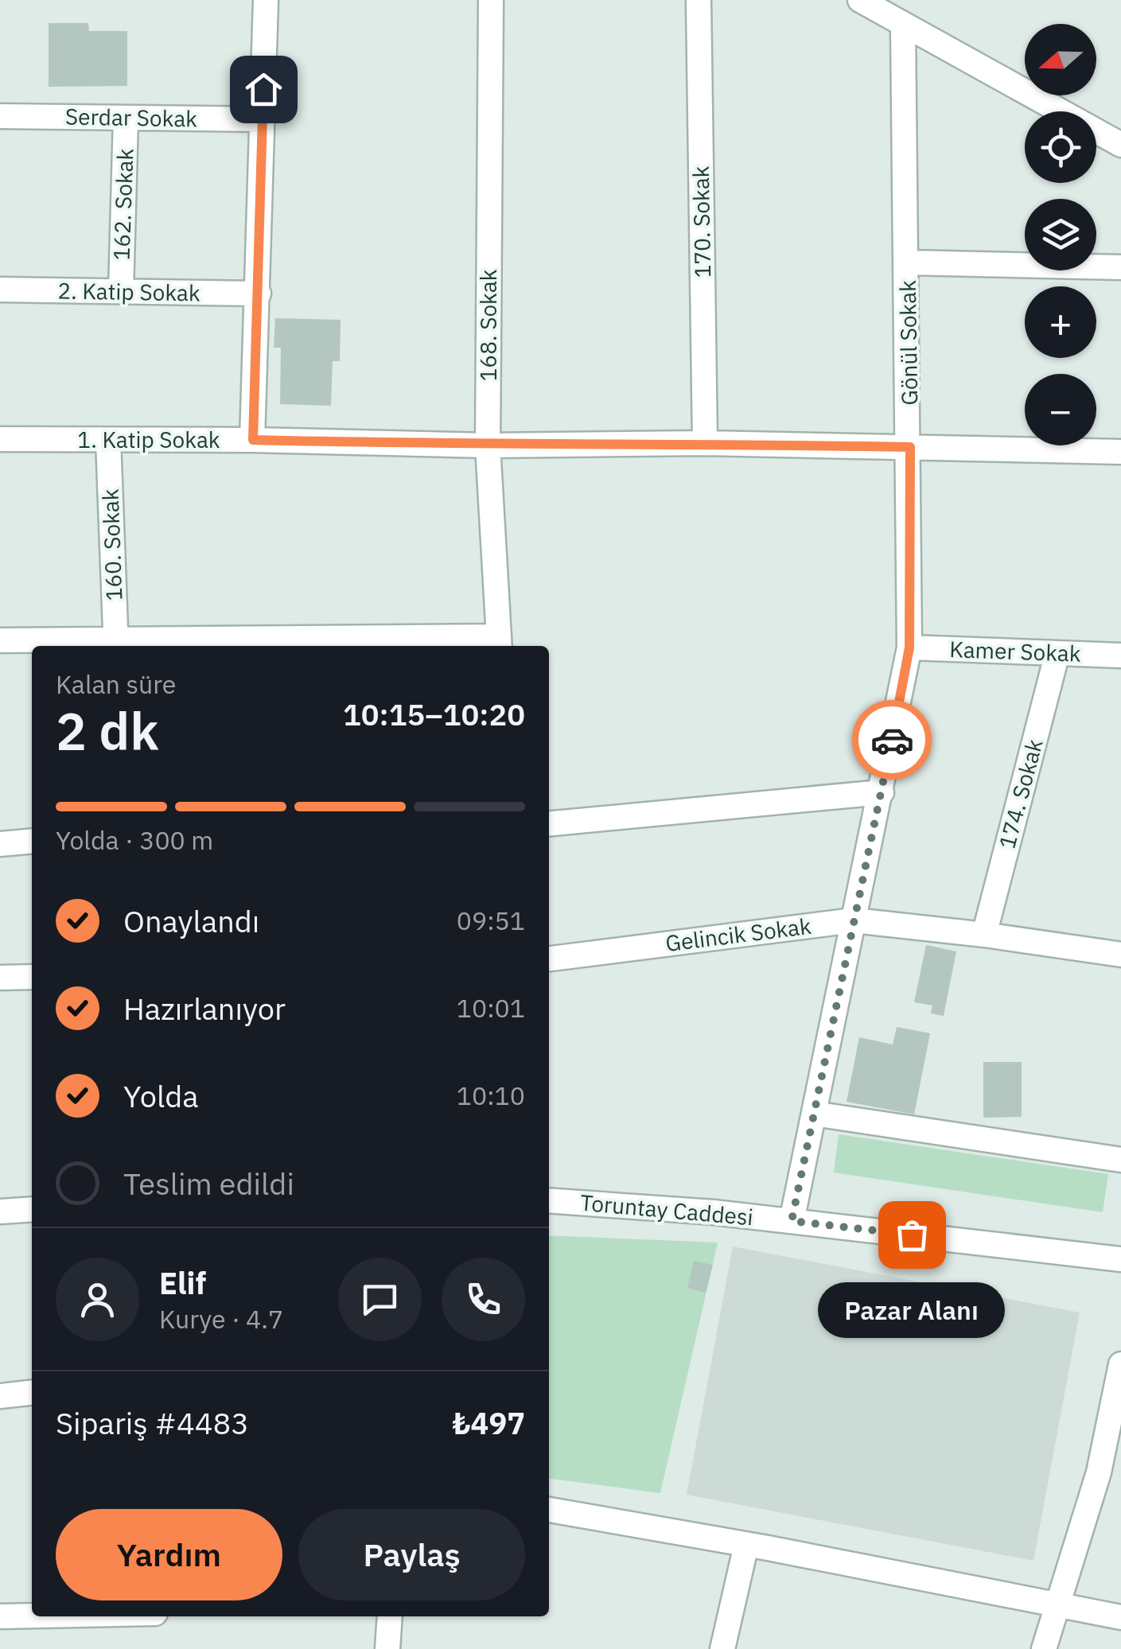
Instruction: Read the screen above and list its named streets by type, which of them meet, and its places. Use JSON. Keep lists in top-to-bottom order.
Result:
{
  "streets": {
    "street": [
      "Serdar Sokak",
      "162. Sokak",
      "170. Sokak",
      "2. Katip Sokak",
      "168. Sokak",
      "Gönül Sokak",
      "1. Katip Sokak",
      "160. Sokak",
      "Kamer Sokak",
      "174. Sokak",
      "Gelincik Sokak",
      "Toruntay Caddesi"
    ]
  },
  "crossings": [
    ["Serdar Sokak", "162. Sokak"],
    ["162. Sokak", "2. Katip Sokak"],
    ["170. Sokak", "1. Katip Sokak"],
    ["168. Sokak", "1. Katip Sokak"],
    ["Gönül Sokak", "1. Katip Sokak"],
    ["Gönül Sokak", "Kamer Sokak"],
    ["Gönül Sokak", "Gelincik Sokak"],
    ["Gönül Sokak", "Toruntay Caddesi"],
    ["1. Katip Sokak", "160. Sokak"],
    ["Kamer Sokak", "174. Sokak"],
    ["174. Sokak", "Gelincik Sokak"]
  ],
  "places": ["Pazar Alanı"],
  "north": "left",
  "page": {
    "map_buttons": ["+", "−"],
    "heading": ["2 dk", "Kalan süre", "10:15–10:20"],
    "panel": [
      "Elif",
      "Kurye · 4.7",
      "Sipariş #4483",
      "₺497"
    ],
    "bar": "Yolda · 300 m",
    "list": [
      ["Onaylandı", "09:51"],
      ["Hazırlanıyor", "10:01"],
      ["Yolda", "10:10"],
      "Teslim edildi"
    ],
    "bubble": "Pazar Alanı",
    "buttons": ["Yardım", "Paylaş"]
  }
}
